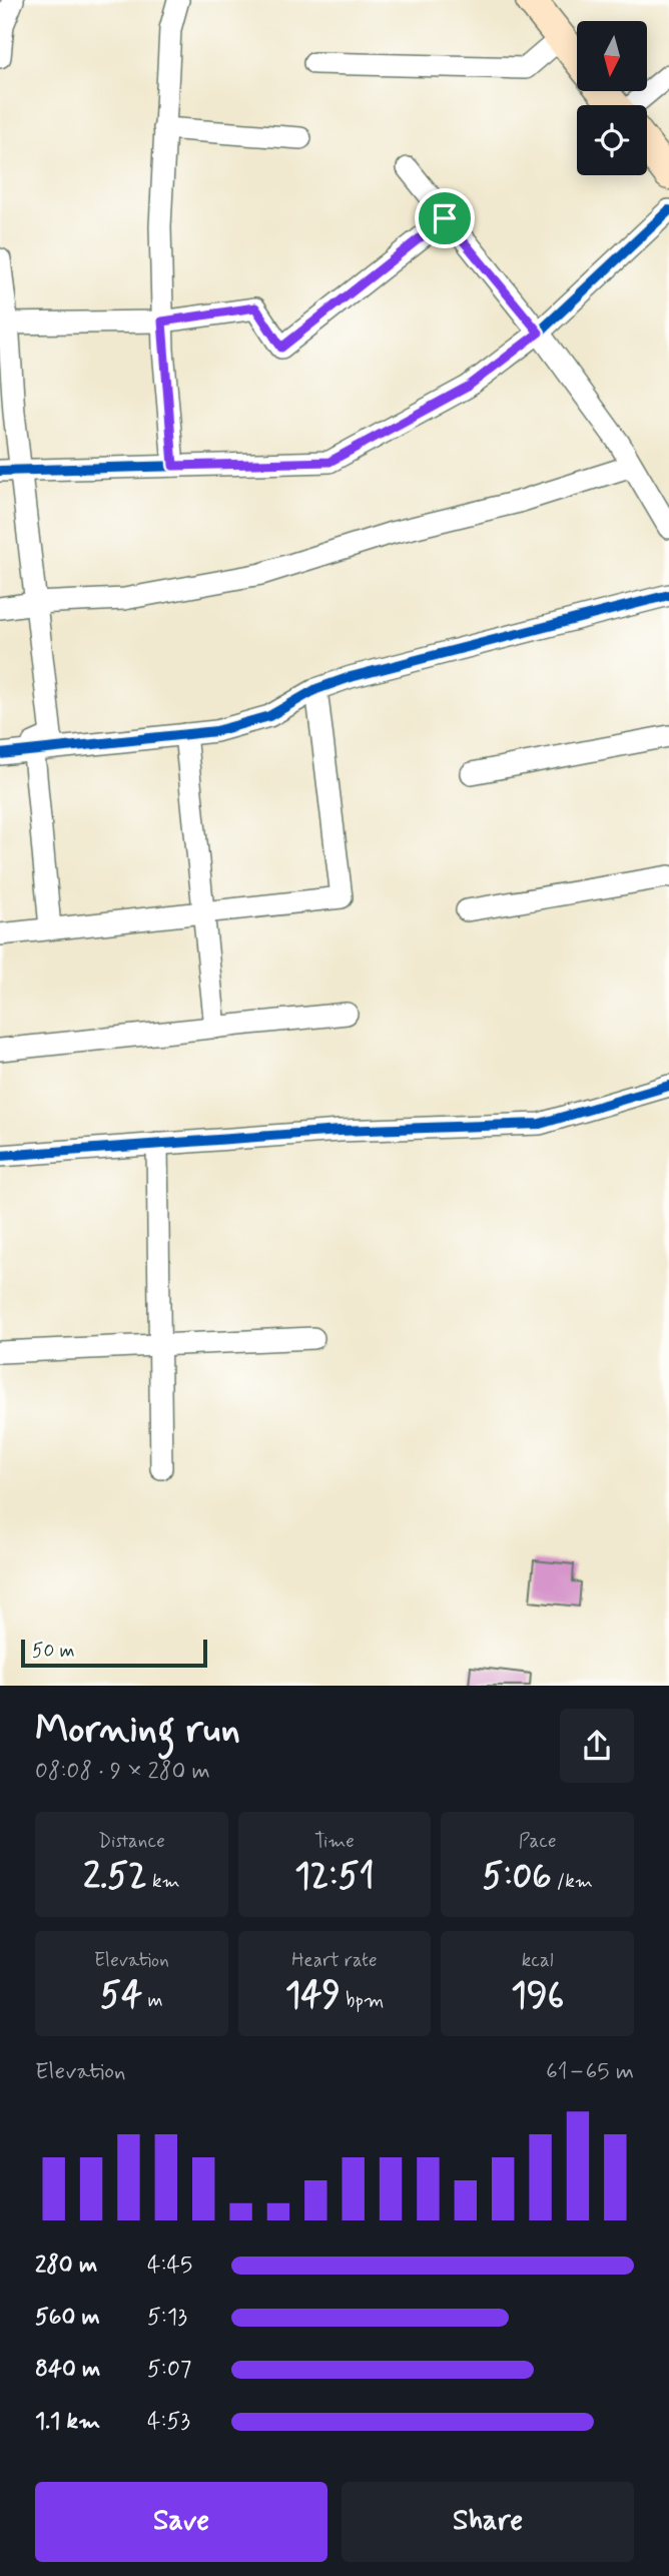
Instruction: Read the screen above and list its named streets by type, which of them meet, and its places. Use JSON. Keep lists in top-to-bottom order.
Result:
{
  "scale_bar": "50 m",
  "north": "bottom",
  "page": {
    "scale": "50 m",
    "heading": ["Morning run", "08:08 · 9 × 280 m"],
    "stats": [
      ["Distance", "2.52 km"],
      ["Time", "12:51"],
      ["Pace", "5:06 /km"],
      ["Elevation", "54 m"],
      ["Heart rate", "149 bpm"],
      ["kcal", "196"]
    ],
    "chart": ["Elevation", "61–65 m"],
    "list": [
      {
        "name": "280 m",
        "note": "4:45"
      },
      {
        "name": "560 m",
        "note": "5:13"
      },
      {
        "name": "840 m",
        "note": "5:07"
      },
      {
        "name": "1.1 km",
        "note": "4:53"
      }
    ],
    "buttons": ["Save", "Share"]
  }
}
